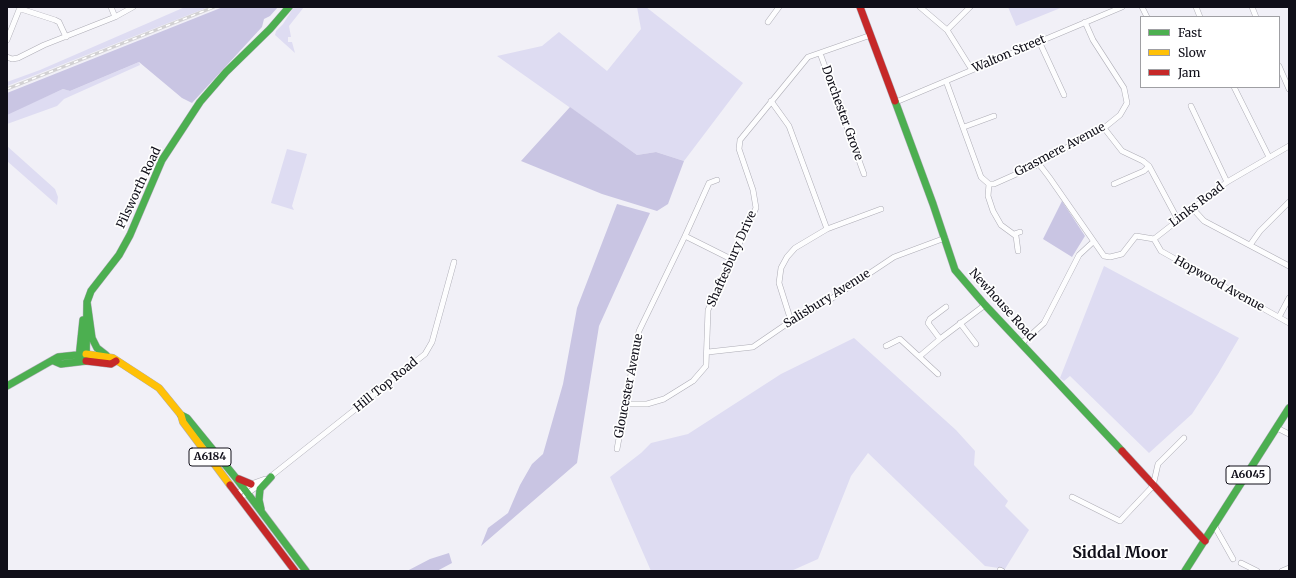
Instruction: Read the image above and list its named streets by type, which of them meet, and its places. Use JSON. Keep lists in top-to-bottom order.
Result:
{
  "streets": {
    "street": [
      "Walton Street",
      "Dorchester Grove",
      "Grasmere Avenue",
      "Pilsworth Road",
      "Links Road",
      "Shaftesbury Drive",
      "Hopwood Avenue",
      "Salisbury Avenue",
      "Newhouse Road",
      "Hill Top Road",
      "Gloucester Avenue",
      "A6184",
      "A6045"
    ]
  },
  "crossings": [
    ["Walton Street", "Grasmere Avenue"],
    ["Walton Street", "Newhouse Road"],
    ["Dorchester Grove", "Shaftesbury Drive"],
    ["Pilsworth Road", "A6184"],
    ["Links Road", "Hopwood Avenue"],
    ["Shaftesbury Drive", "Salisbury Avenue"],
    ["Shaftesbury Drive", "Newhouse Road"],
    ["Shaftesbury Drive", "Gloucester Avenue"],
    ["Salisbury Avenue", "Newhouse Road"],
    ["Newhouse Road", "A6045"],
    ["Hill Top Road", "A6184"]
  ],
  "districts": ["Siddal Moor"],
  "legend": ["Fast", "Slow", "Jam"]
}
